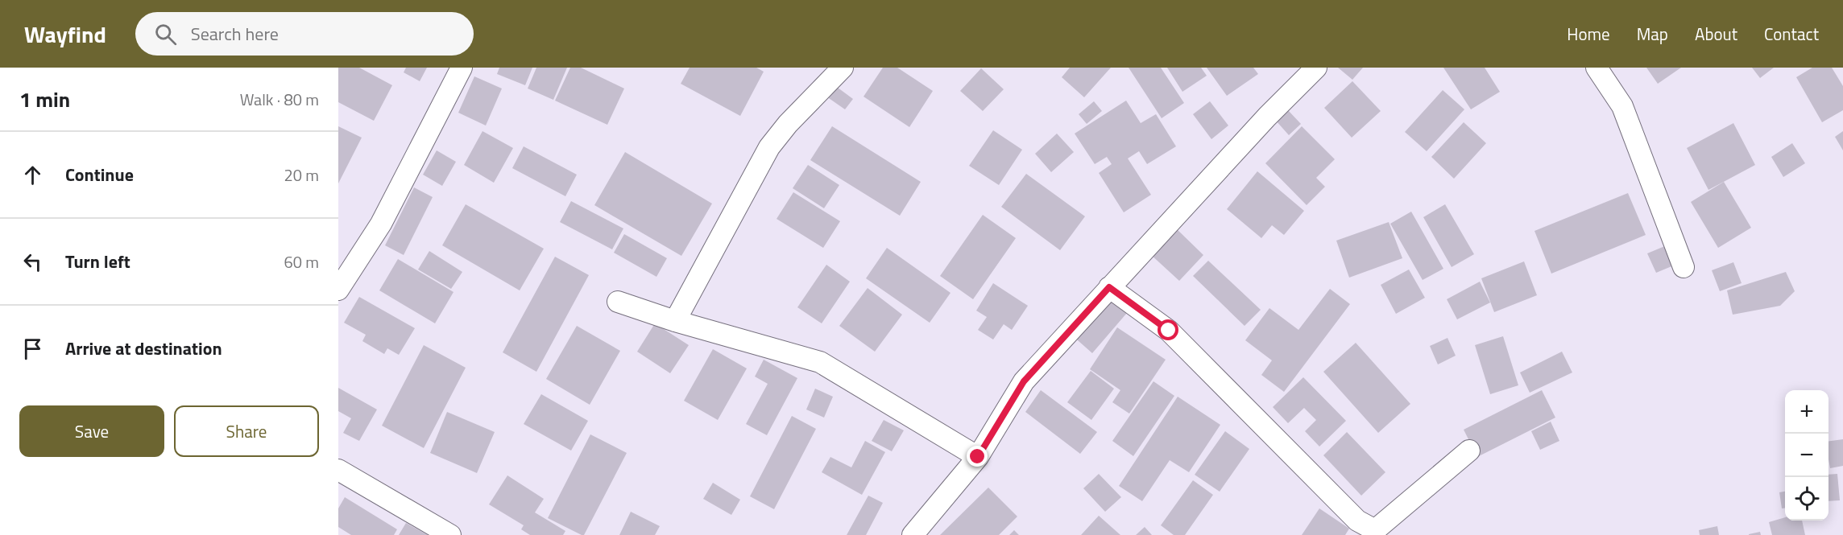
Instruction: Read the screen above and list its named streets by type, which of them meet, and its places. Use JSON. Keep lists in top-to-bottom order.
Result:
{
  "page": {
    "header": "Wayfind",
    "search": "Search here",
    "nav": [
      "Home",
      "Map",
      "About",
      "Contact"
    ],
    "heading": ["1 min", "Walk · 80 m"],
    "list": [
      ["Continue", "20 m"],
      ["Turn left", "60 m"],
      "Arrive at destination"
    ],
    "map_buttons": ["+", "−"],
    "buttons": ["Save", "Share"]
  }
}
